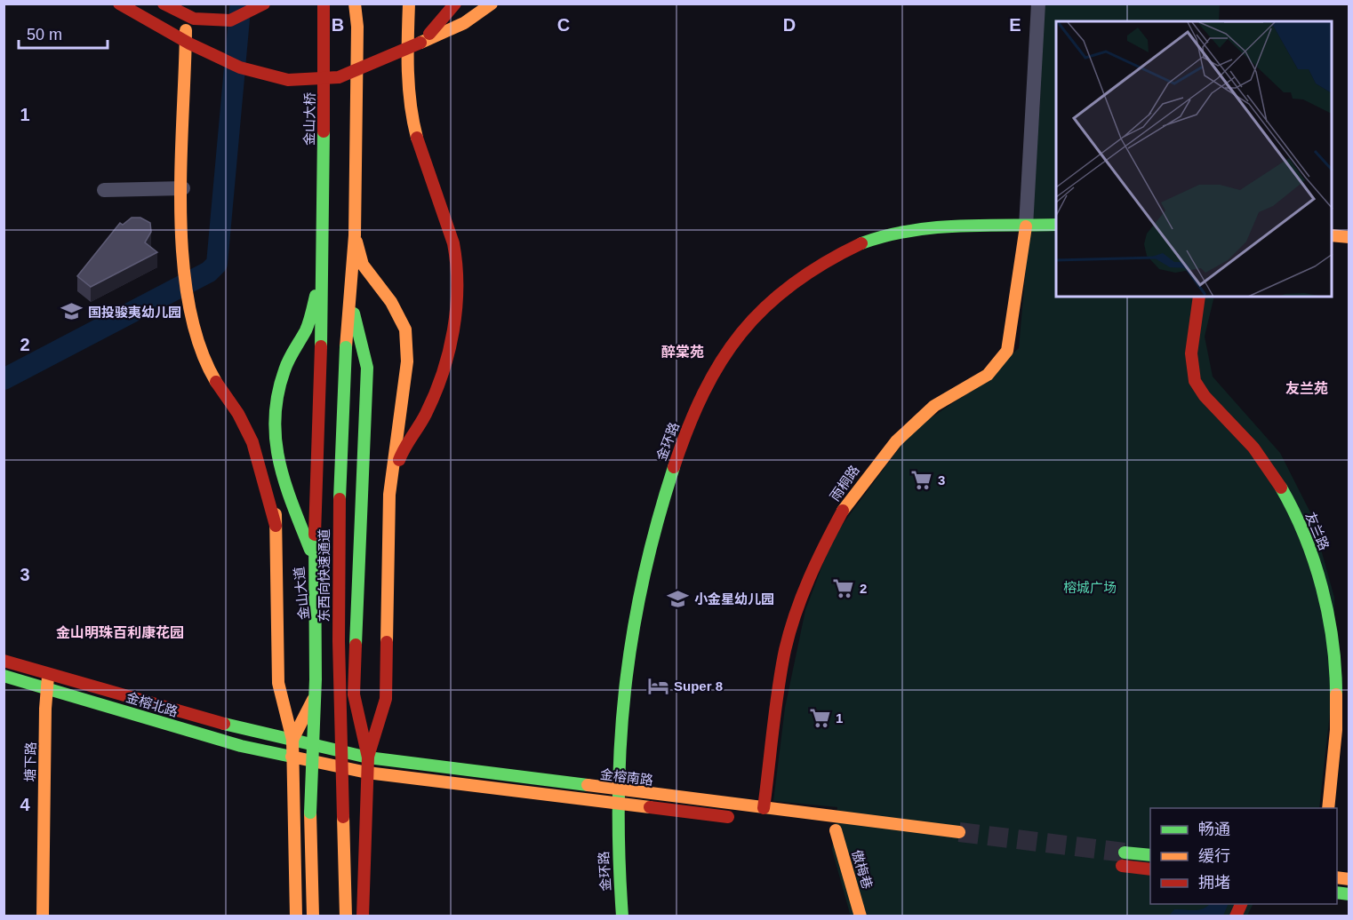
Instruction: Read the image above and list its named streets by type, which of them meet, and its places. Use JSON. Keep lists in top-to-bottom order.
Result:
{
  "streets": {
    "main road": [
      "金山大桥",
      "金环路",
      "雨桐路",
      "友兰路",
      "东西向快速通道",
      "金山大道",
      "金榕北路",
      "塘下路",
      "金榕南路",
      "傲梅巷"
    ]
  },
  "crossings": [
    ["金山大桥", "东西向快速通道"],
    ["金环路", "雨桐路"],
    ["金环路", "金榕南路"],
    ["雨桐路", "金榕南路"],
    ["东西向快速通道", "金山大道"],
    ["金山大道", "金榕北路"],
    ["金山大道", "金榕南路"],
    ["金榕北路", "塘下路"],
    ["金榕北路", "金榕南路"]
  ],
  "districts": ["醉棠苑", "友兰苑", "金山明珠百利康花园"],
  "parks": ["榕城广场"],
  "places": {
    "school or university": ["国投骏夷幼儿园", "小金星幼儿园"],
    "supermarket": ["3", "2", "1"],
    "hotel": ["Super 8"]
  },
  "legend": ["畅通", "缓行", "拥堵"],
  "scale_bar": "50 m",
  "grid": {
    "columns": [
      "B",
      "C",
      "D",
      "E"
    ],
    "rows": [
      "1",
      "2",
      "3",
      "4"
    ]
  }
}
